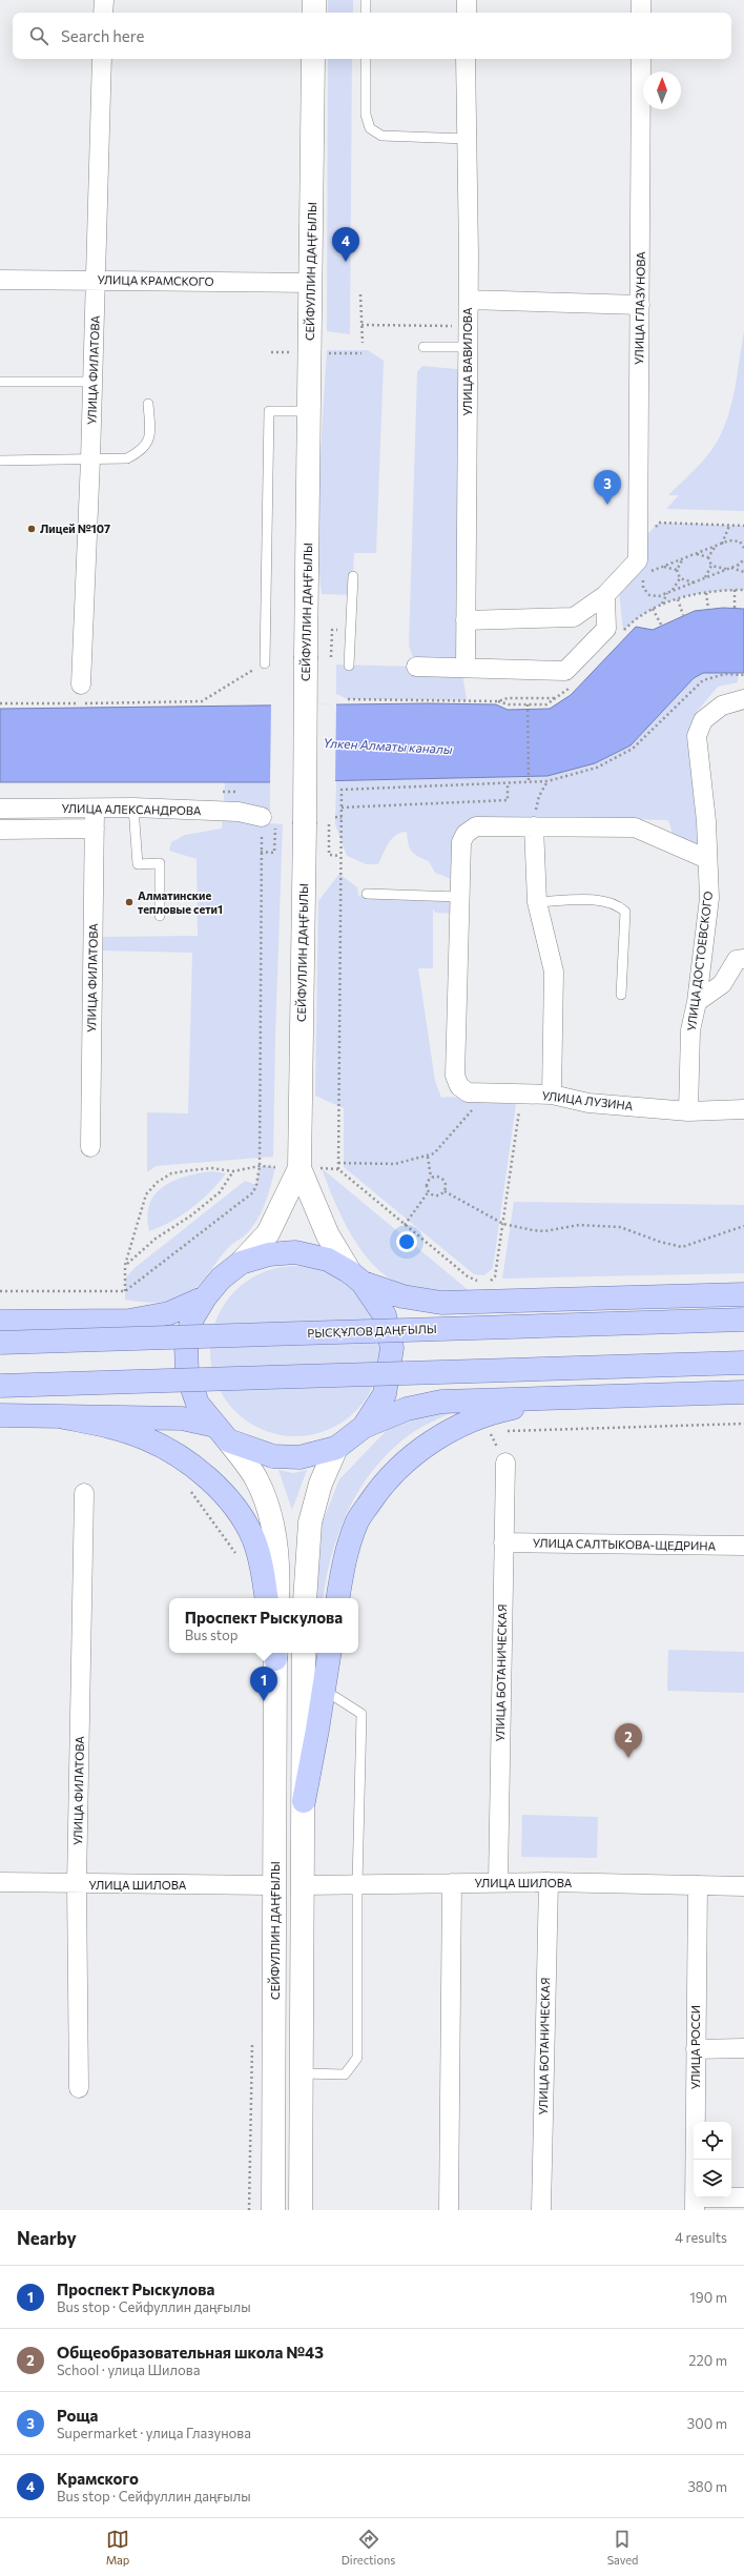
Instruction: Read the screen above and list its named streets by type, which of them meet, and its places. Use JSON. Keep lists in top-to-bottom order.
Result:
{
  "streets": {
    "main road": ["СЕЙФУЛЛИН ДАҢҒЫЛЫ", "РЫСҚҰЛОВ ДАҢҒЫЛЫ"],
    "street": [
      "УЛИЦА КРАМСКОГО",
      "УЛИЦА ГЛАЗУНОВА",
      "УЛИЦА ВАВИЛОВА",
      "УЛИЦА ФИЛАТОВА",
      "УЛИЦА АЛЕКСАНДРОВА",
      "УЛИЦА ДОСТОЕВСКОГО",
      "УЛИЦА ЛУЗИНА",
      "УЛИЦА САЛТЫКОВА-ЩЕДРИНА",
      "УЛИЦА БОТАНИЧЕСКАЯ",
      "УЛИЦА ШИЛОВА",
      "УЛИЦА РОССИ"
    ]
  },
  "crossings": [
    ["СЕЙФУЛЛИН ДАҢҒЫЛЫ", "УЛИЦА КРАМСКОГО"],
    ["СЕЙФУЛЛИН ДАҢҒЫЛЫ", "УЛИЦА ШИЛОВА"],
    ["УЛИЦА КРАМСКОГО", "УЛИЦА ФИЛАТОВА"],
    ["УЛИЦА ФИЛАТОВА", "УЛИЦА АЛЕКСАНДРОВА"],
    ["УЛИЦА ФИЛАТОВА", "УЛИЦА ШИЛОВА"],
    ["УЛИЦА ДОСТОЕВСКОГО", "УЛИЦА ЛУЗИНА"],
    ["УЛИЦА САЛТЫКОВА-ЩЕДРИНА", "УЛИЦА БОТАНИЧЕСКАЯ"],
    ["УЛИЦА БОТАНИЧЕСКАЯ", "УЛИЦА ШИЛОВА"],
    ["УЛИЦА ШИЛОВА", "УЛИЦА РОССИ"]
  ],
  "water": ["Үлкен Алматы каналы"],
  "places": ["Лицей №107", "Алматинские тепловые сети1"],
  "north": "top",
  "page": {
    "search": "Search here",
    "pins": [
      "4",
      "3",
      "1",
      "2"
    ],
    "popup": ["Проспект Рыскулова", "Bus stop"],
    "heading": ["Nearby", "4 results"],
    "list": [
      {
        "mark": "1",
        "name": "Проспект Рыскулова",
        "note": "Bus stop · Сейфуллин даңғылы",
        "value": "190 m"
      },
      {
        "mark": "2",
        "name": "Общеобразовательная школа №43",
        "note": "School · улица Шилова",
        "value": "220 m"
      },
      {
        "mark": "3",
        "name": "Роща",
        "note": "Supermarket · улица Глазунова",
        "value": "300 m"
      },
      {
        "mark": "4",
        "name": "Крамского",
        "note": "Bus stop · Сейфуллин даңғылы",
        "value": "380 m"
      }
    ],
    "nav": ["Map", "Directions", "Saved"]
  }
}
